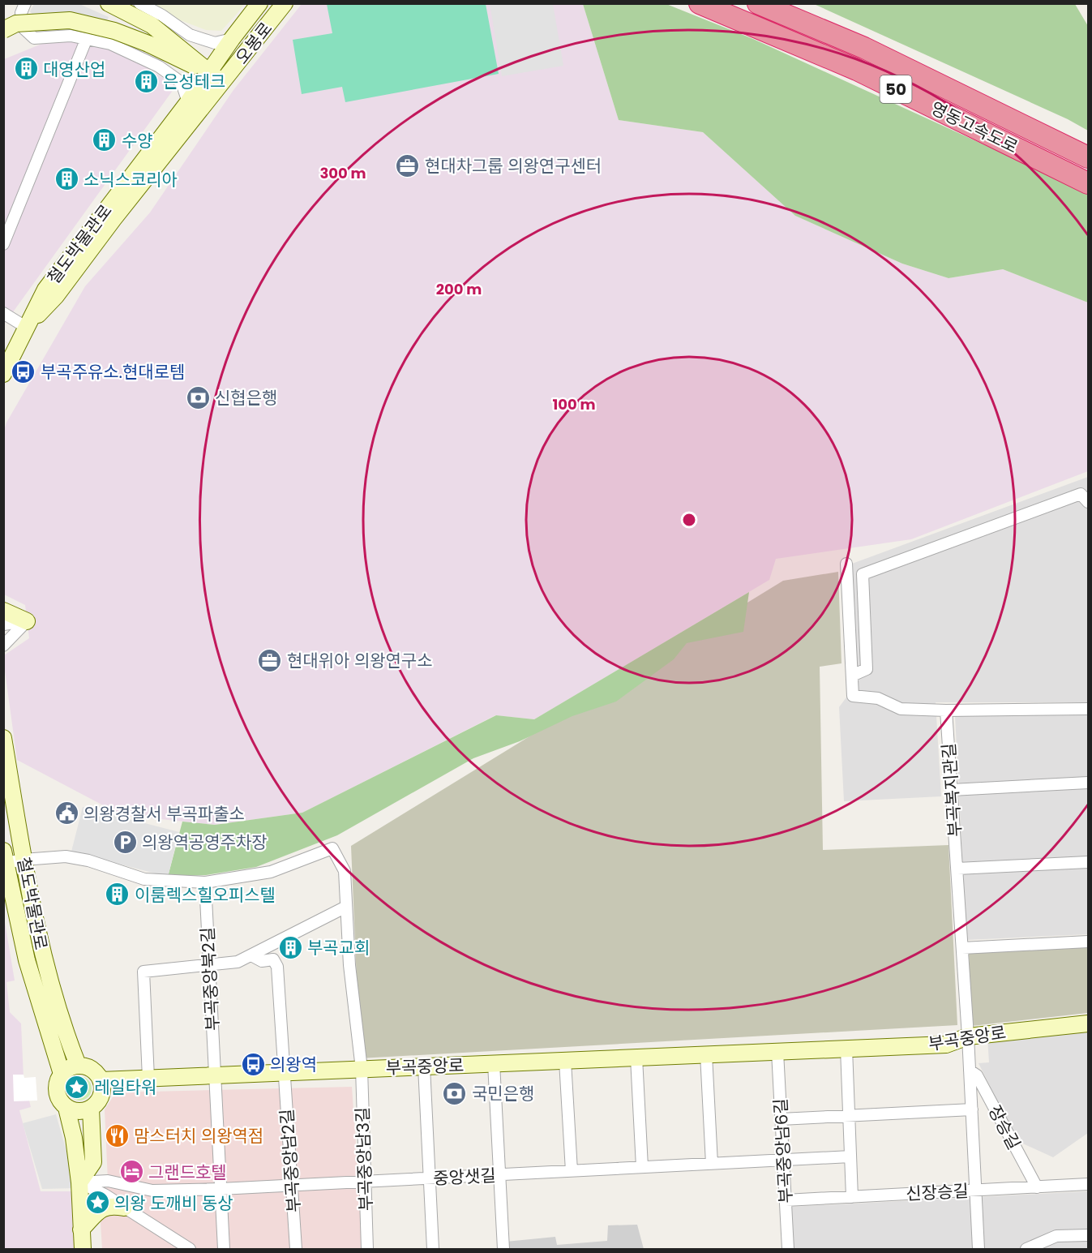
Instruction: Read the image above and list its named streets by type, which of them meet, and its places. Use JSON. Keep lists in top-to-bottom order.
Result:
{
  "streets": {
    "highway": ["50", "영동고속도로"],
    "street": [
      "오봉로",
      "철도박물관로",
      "부곡복지관길",
      "부곡중앙북2길",
      "부곡중앙로",
      "장승길",
      "부곡중앙남6길",
      "부곡중앙남3길",
      "부곡중앙남2길",
      "중앙샛길",
      "신장승길"
    ]
  },
  "crossings": [
    ["오봉로", "철도박물관로"],
    ["철도박물관로", "부곡중앙로"],
    ["부곡복지관길", "부곡중앙로"],
    ["부곡복지관길", "장승길"],
    ["부곡중앙북2길", "부곡중앙로"],
    ["부곡중앙북2길", "부곡중앙남3길"],
    ["부곡중앙북2길", "중앙샛길"],
    ["부곡중앙로", "장승길"],
    ["부곡중앙로", "부곡중앙남6길"],
    ["부곡중앙로", "부곡중앙남3길"],
    ["부곡중앙로", "부곡중앙남2길"],
    ["장승길", "신장승길"],
    ["부곡중앙남6길", "중앙샛길"],
    ["부곡중앙남6길", "신장승길"],
    ["부곡중앙남3길", "중앙샛길"],
    ["부곡중앙남2길", "중앙샛길"]
  ],
  "places": {
    "building": [
      "대영산업",
      "은성테크",
      "수양",
      "소닉스코리아",
      "이룸렉스힐오피스텔",
      "부곡교회"
    ],
    "office": ["현대차그룹 의왕연구센터", "현대위아 의왕연구소"],
    "bus stop": ["부곡주유소.현대로템", "의왕역"],
    "bank": ["신협은행", "국민은행"],
    "public building": ["의왕경찰서 부곡파출소"],
    "parking": ["의왕역공영주차장"],
    "place": ["레일타워", "의왕 도깨비 동상"],
    "restaurant": ["맘스터치 의왕역점"],
    "hotel": ["그랜드호텔"]
  },
  "rings": ["300 m", "200 m", "100 m"]
}
